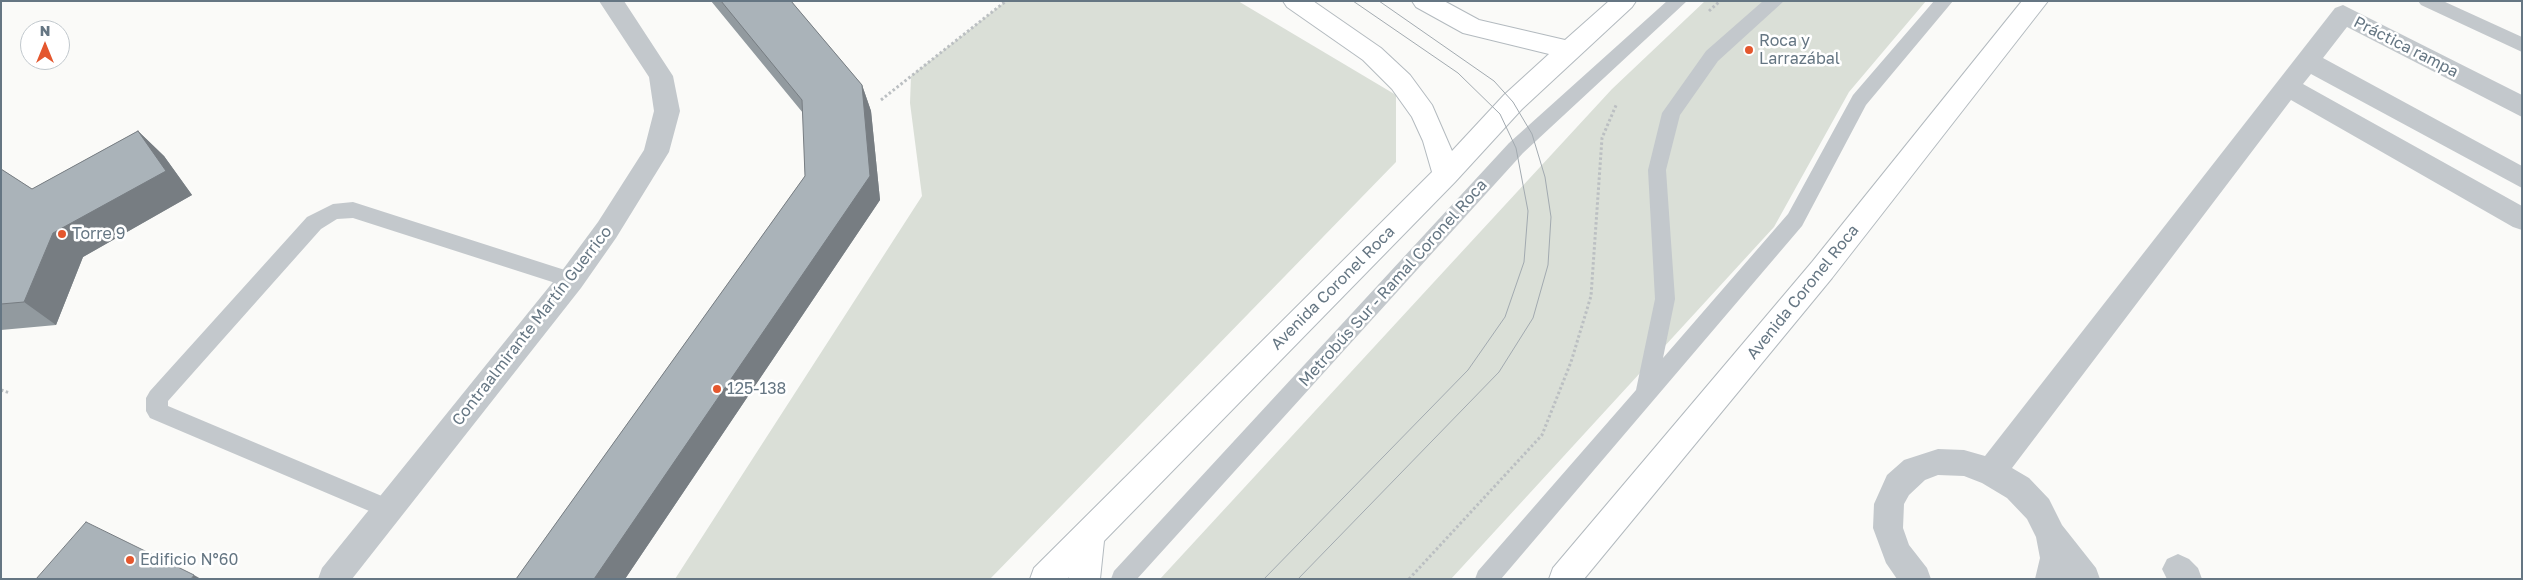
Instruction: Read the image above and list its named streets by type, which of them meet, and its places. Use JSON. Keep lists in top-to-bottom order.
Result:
{
  "streets": {
    "main road": ["Avenida Coronel Roca"],
    "street": ["Práctica rampa", "Contraalmirante Martín Guerrico"],
    "lane": ["Metrobús Sur - Ramal Coronel Roca"]
  },
  "places": [
    "Roca y Larrazábal",
    "Torre 9",
    "125-138",
    "Edificio N°60"
  ],
  "north": "top"
}
